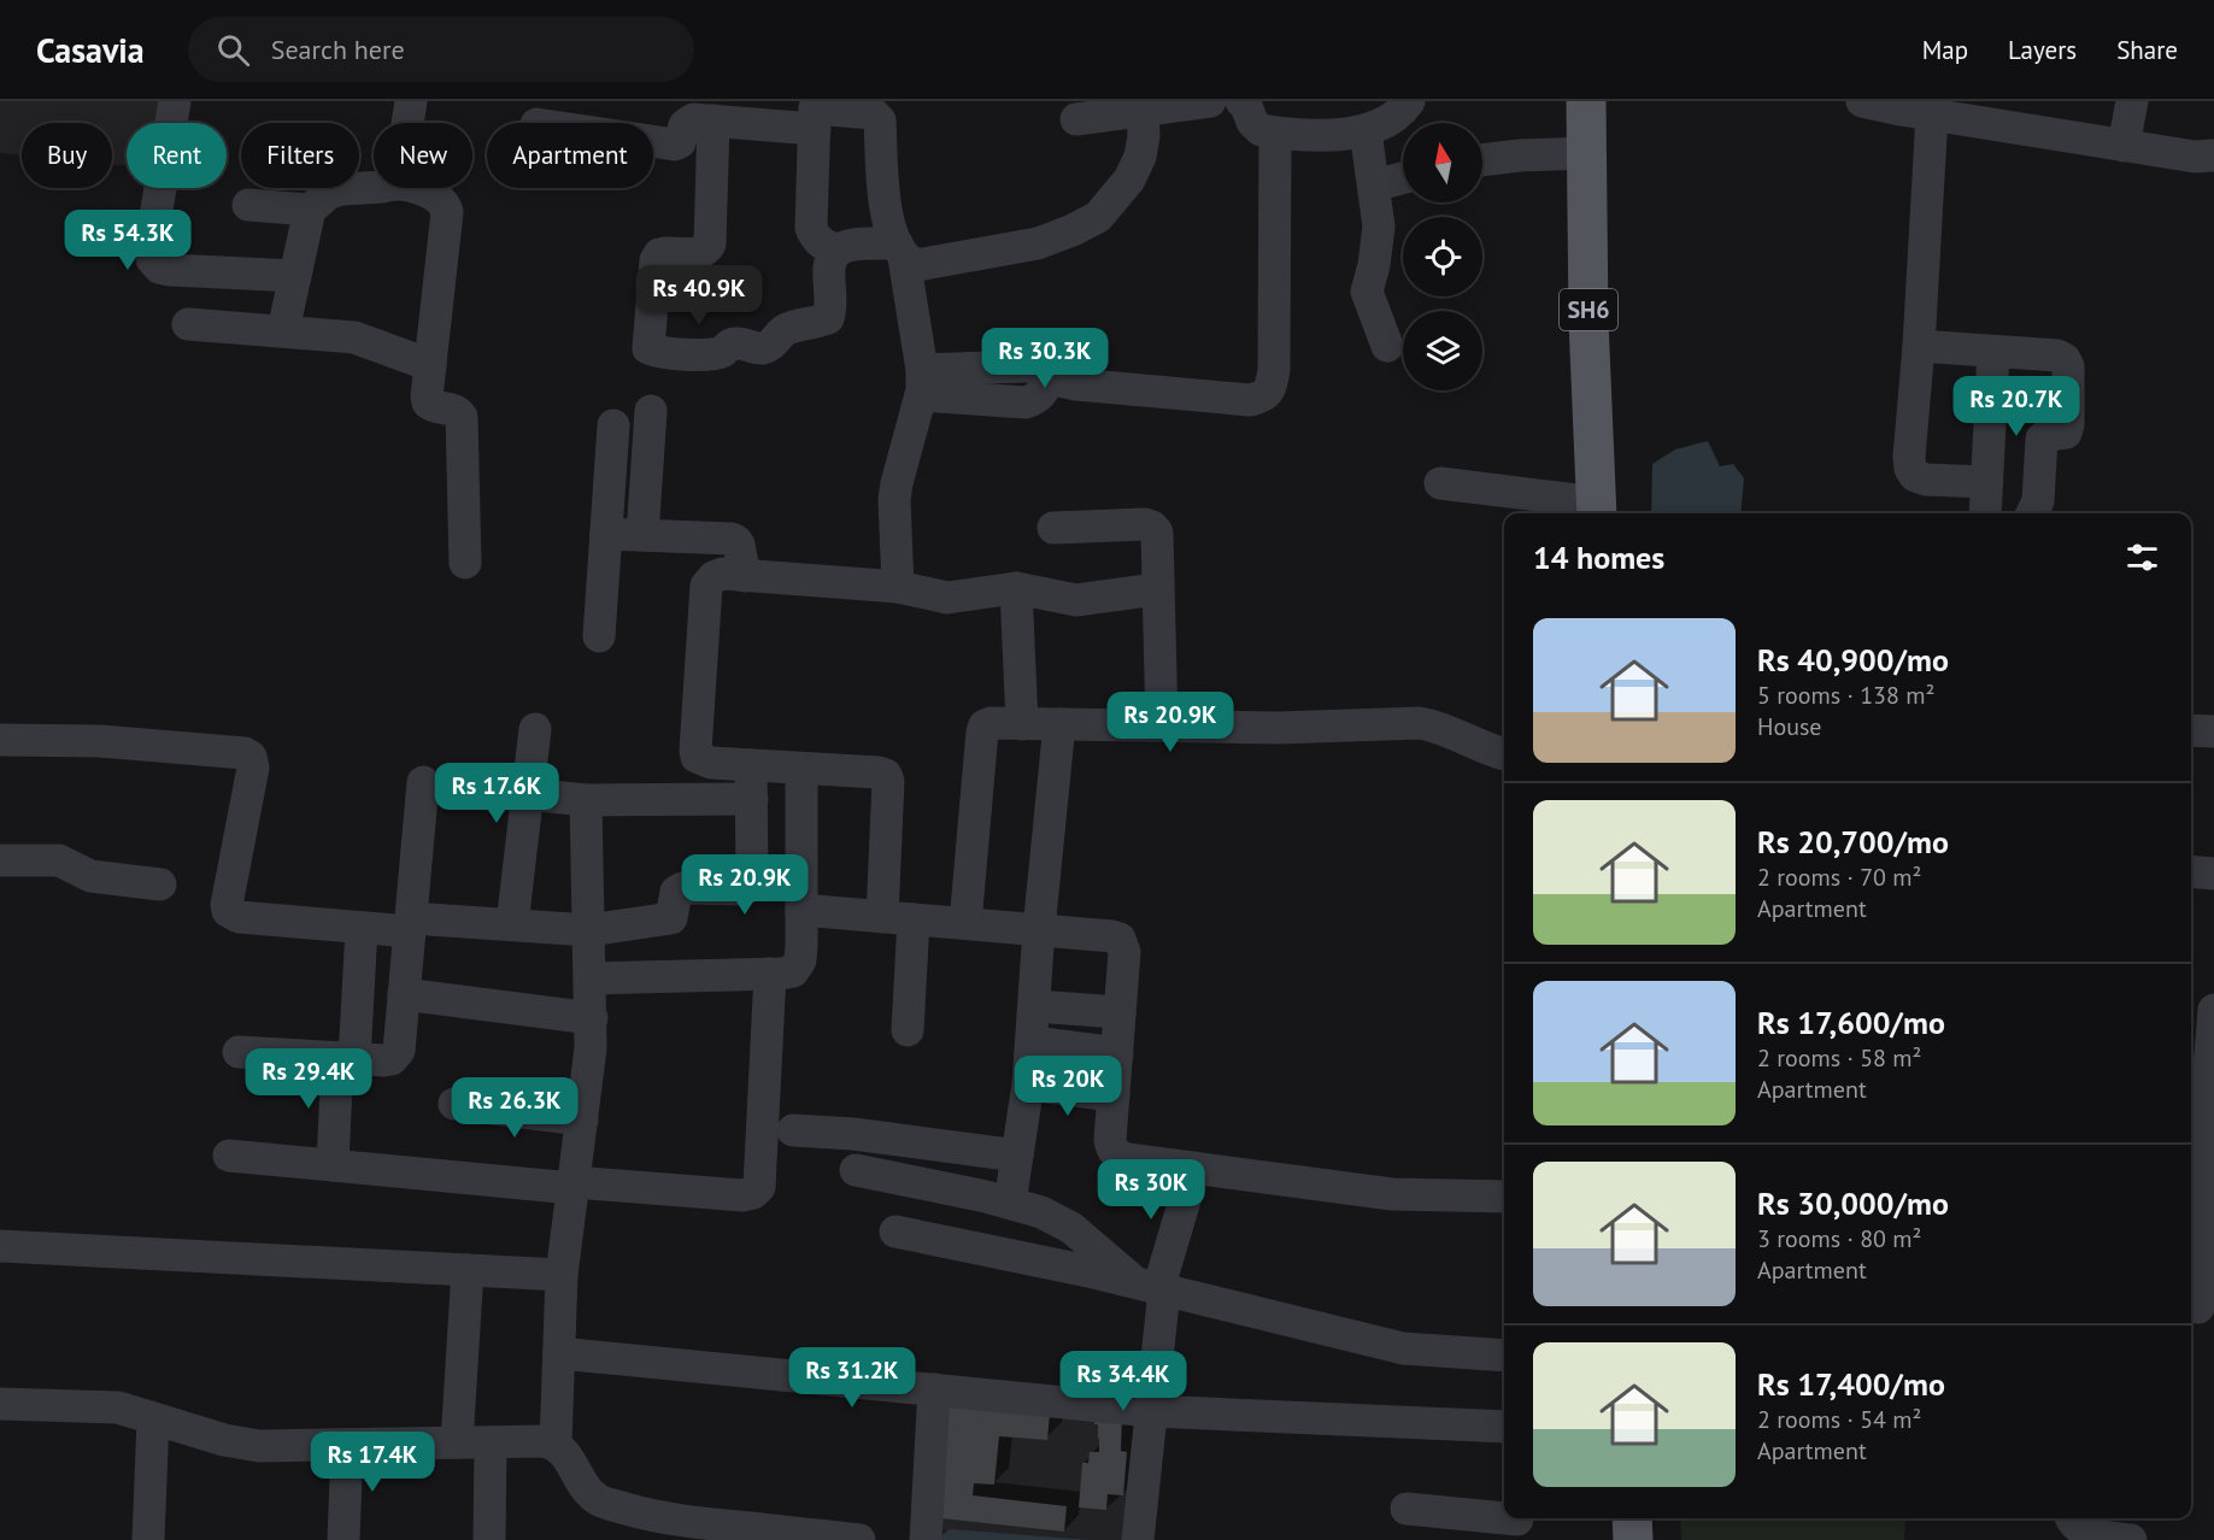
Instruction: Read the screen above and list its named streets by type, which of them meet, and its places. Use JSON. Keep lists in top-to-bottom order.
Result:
{
  "streets": {
    "main road": ["SH6"]
  },
  "north": "top",
  "page": {
    "header": "Casavia",
    "search": "Search here",
    "nav": ["Map", "Layers", "Share"],
    "chip": [
      "Buy",
      "Rent",
      "Filters",
      "New",
      "Apartment"
    ],
    "price": [
      "Rs 54.3K",
      "Rs 40.9K",
      "Rs 30.3K",
      "Rs 20.7K",
      "Rs 20.9K",
      "Rs 17.6K",
      "Rs 20.9K",
      "Rs 29.4K",
      "Rs 20K",
      "Rs 26.3K",
      "Rs 30K",
      "Rs 31.2K",
      "Rs 34.4K",
      "Rs 17.4K"
    ],
    "heading": "14 homes",
    "list": [
      {
        "name": "Rs 40,900/mo",
        "note": "5 rooms · 138 m² · House"
      },
      {
        "name": "Rs 20,700/mo",
        "note": "2 rooms · 70 m² · Apartment"
      },
      {
        "name": "Rs 17,600/mo",
        "note": "2 rooms · 58 m² · Apartment"
      },
      {
        "name": "Rs 30,000/mo",
        "note": "3 rooms · 80 m² · Apartment"
      },
      {
        "name": "Rs 17,400/mo",
        "note": "2 rooms · 54 m² · Apartment"
      }
    ]
  }
}
